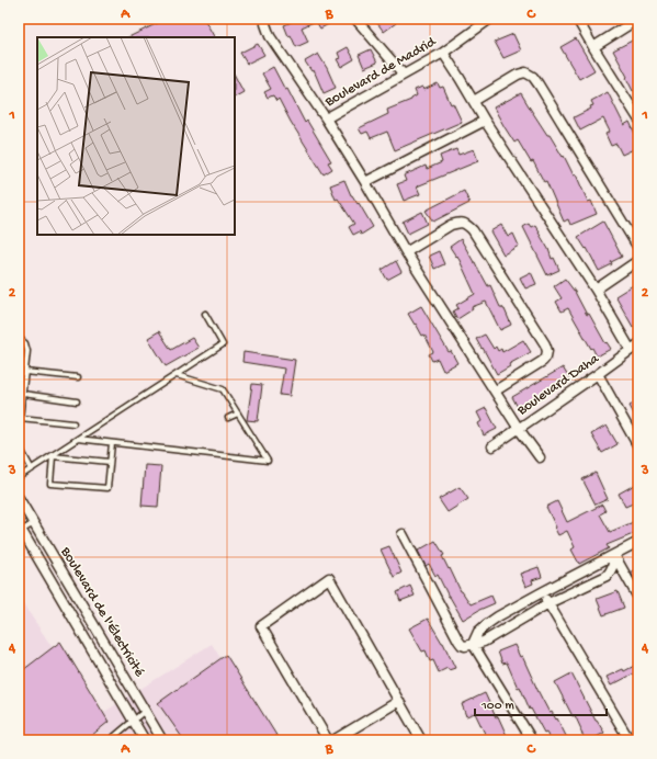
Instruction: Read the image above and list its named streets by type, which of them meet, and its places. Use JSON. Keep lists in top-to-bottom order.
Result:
{
  "streets": {
    "street": ["Boulevard de Madrid", "Boulevard Daha", "Boulevard de l'Électricité"]
  },
  "scale_bar": "100 m",
  "grid": {
    "columns": ["A", "B", "C"],
    "rows": [
      "1",
      "2",
      "3",
      "4"
    ]
  }
}
